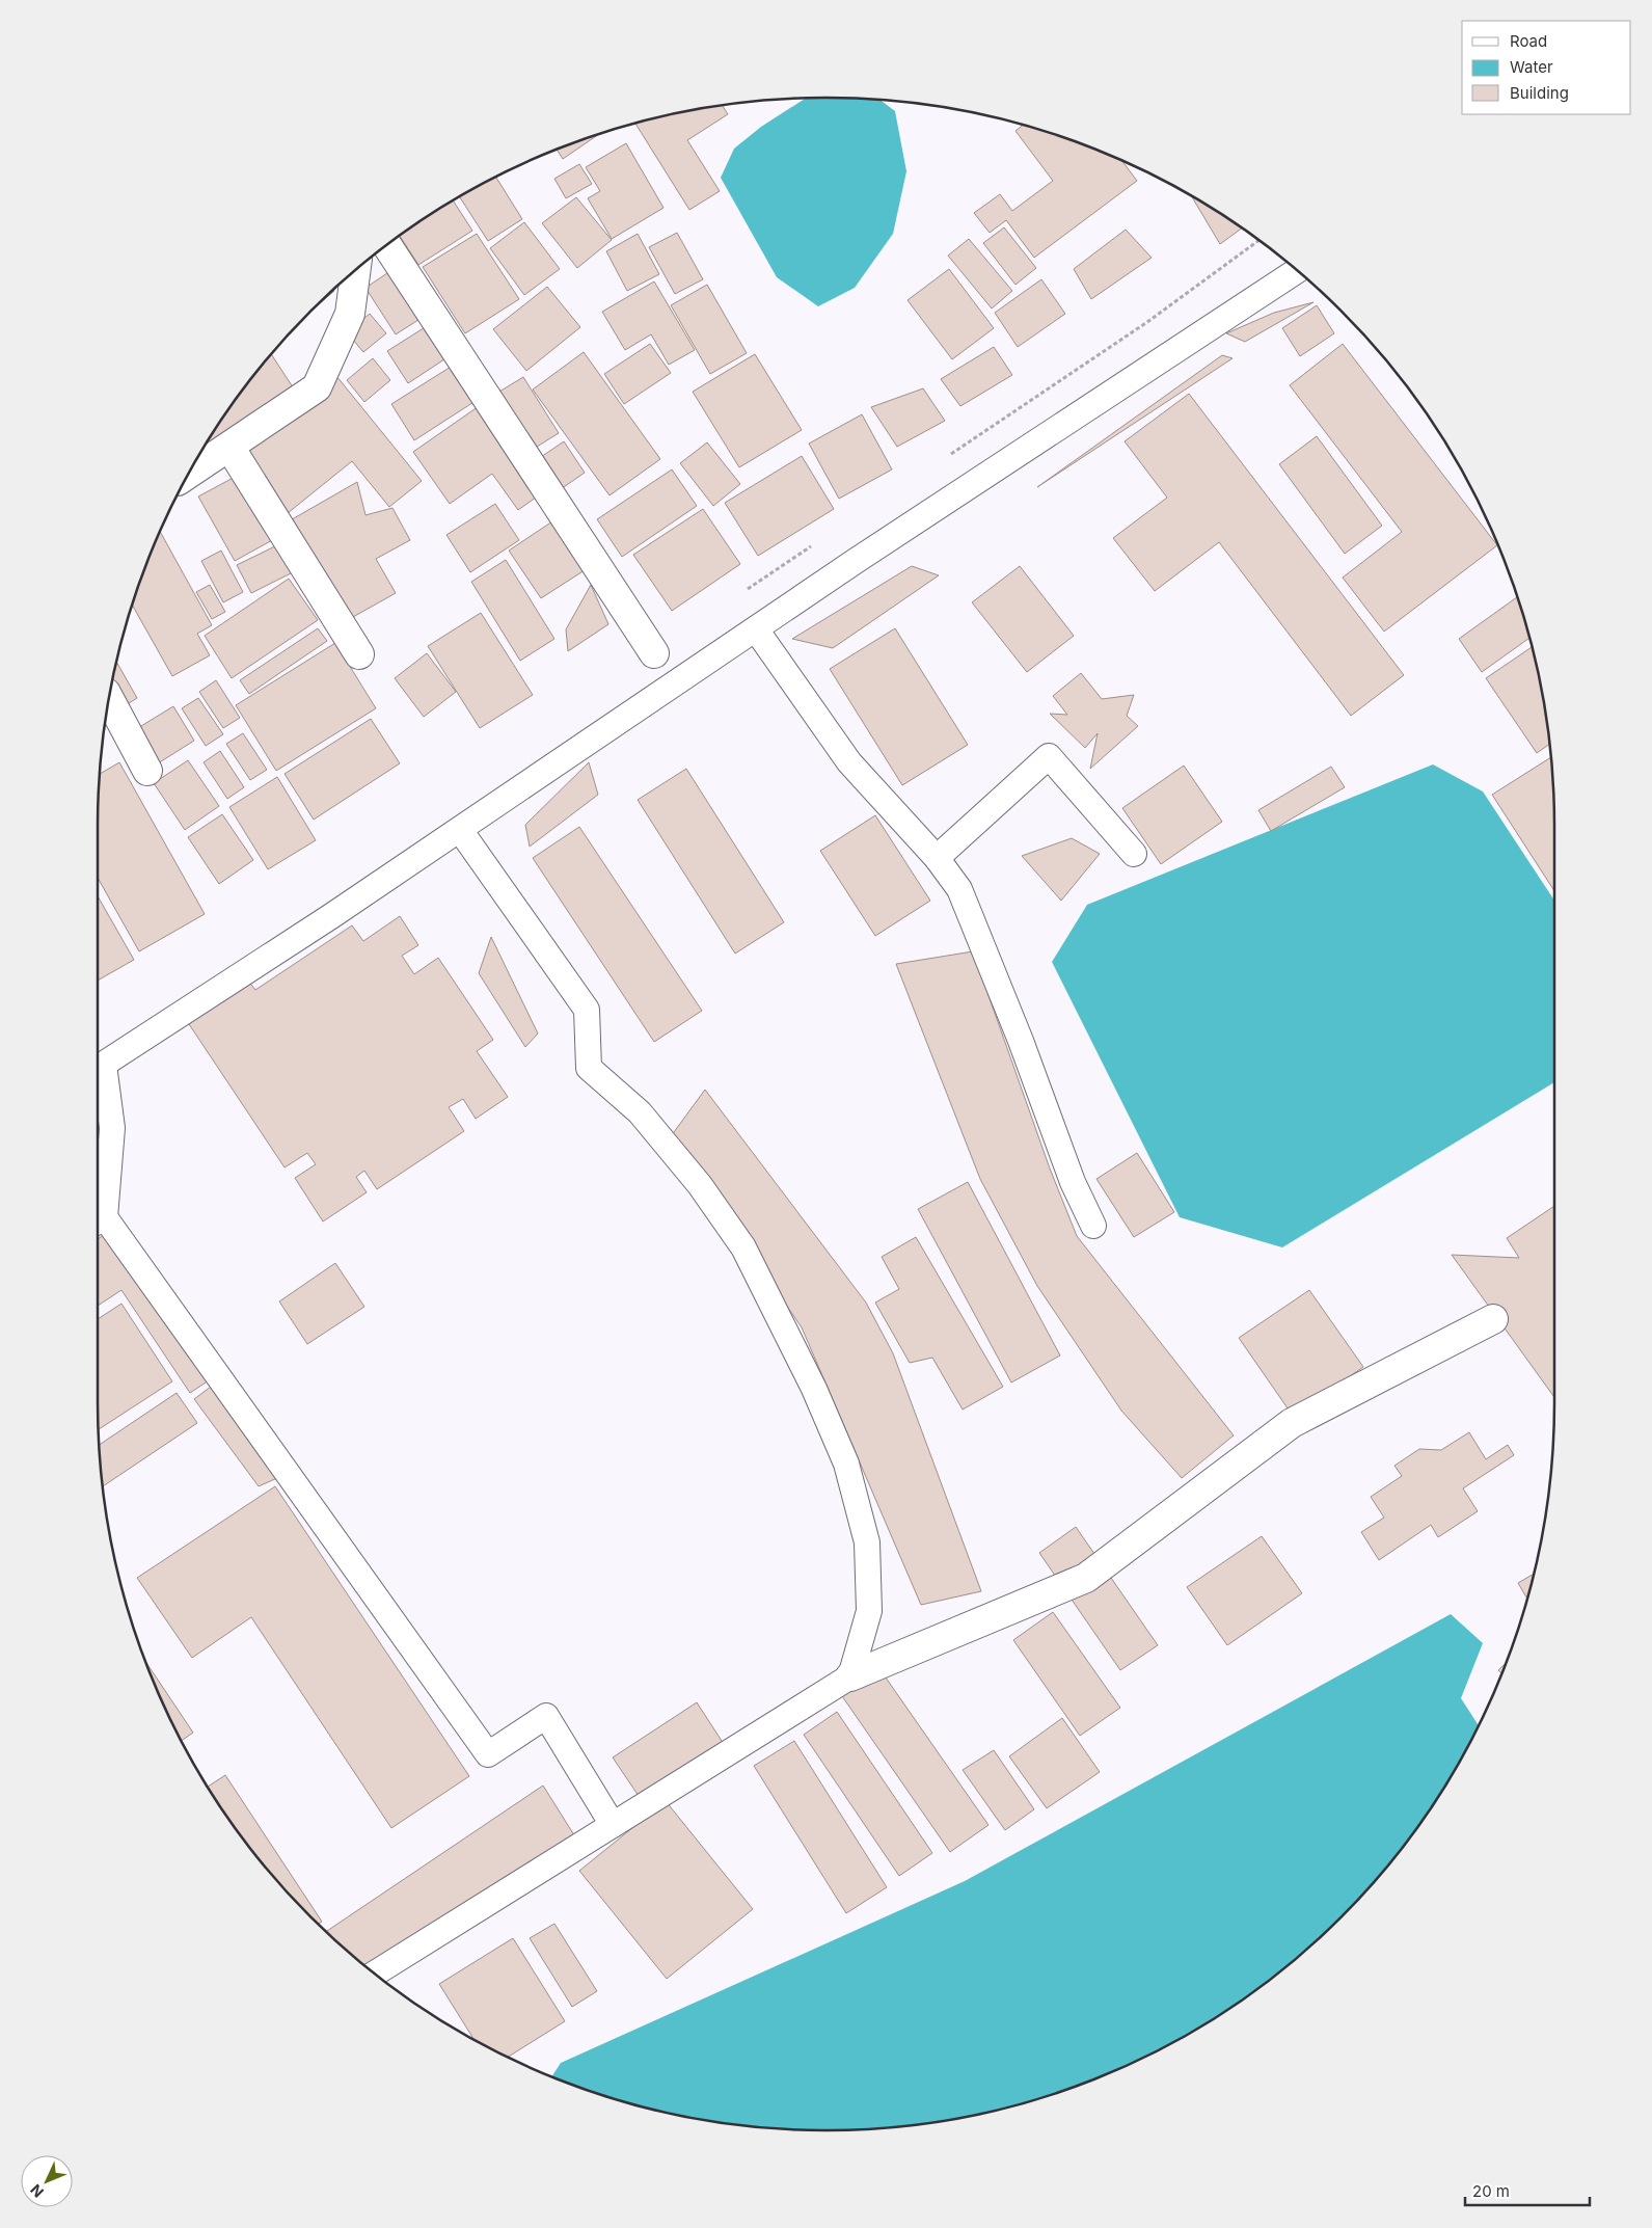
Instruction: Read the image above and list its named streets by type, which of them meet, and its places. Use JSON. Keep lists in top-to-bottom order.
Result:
{
  "legend": ["Road", "Water", "Building"],
  "scale_bar": "20 m",
  "north": "bottom left"
}
